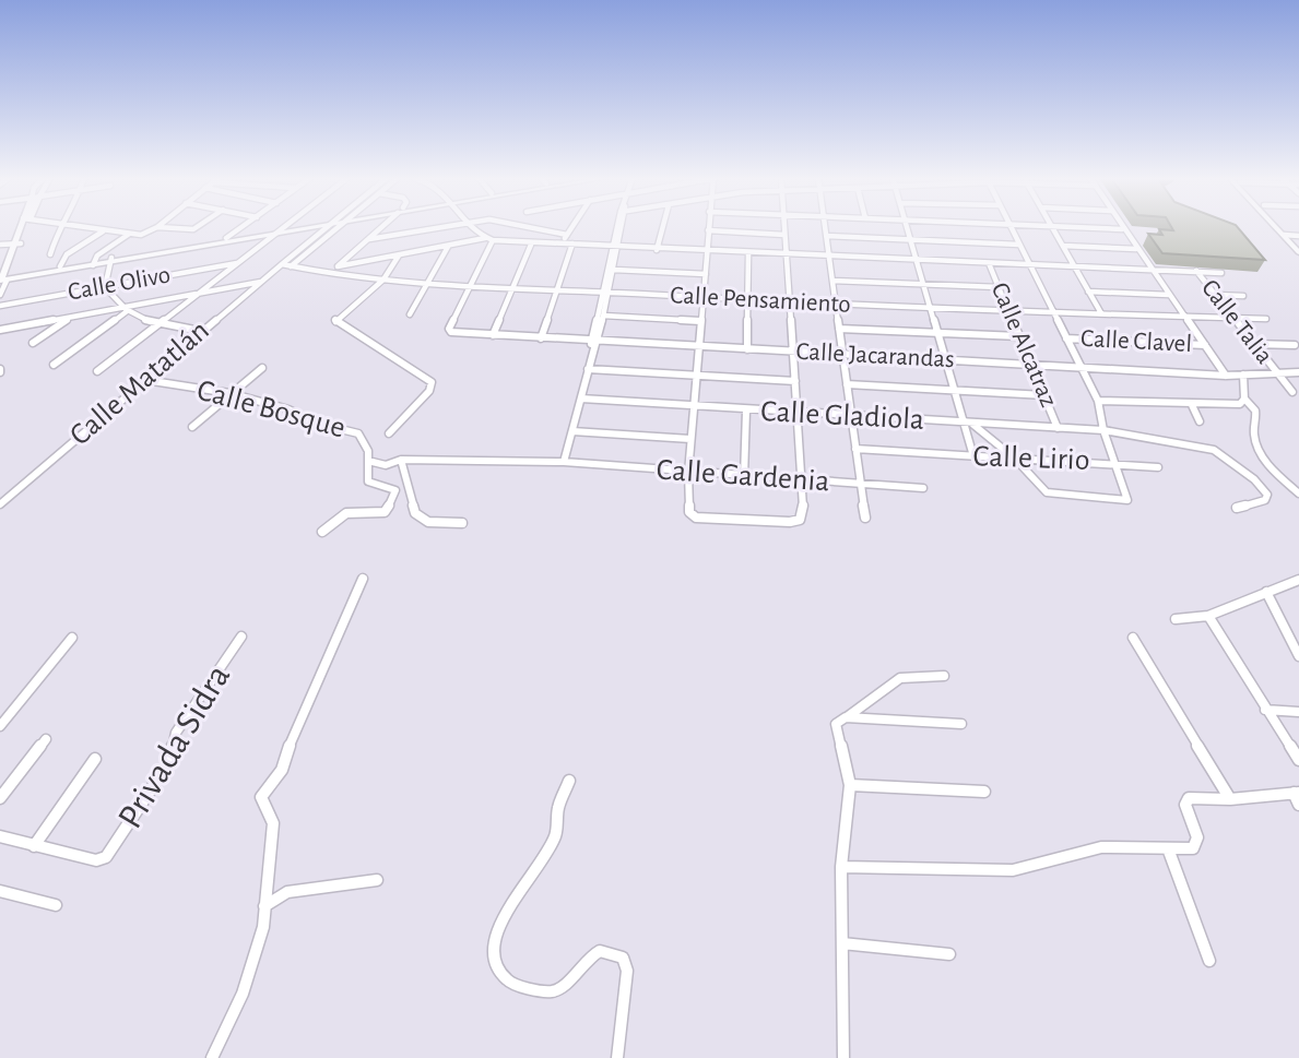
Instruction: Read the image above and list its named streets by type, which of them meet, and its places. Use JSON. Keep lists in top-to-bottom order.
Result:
{
  "streets": {
    "street": [
      "Calle Olivo",
      "Calle Pensamiento",
      "Calle Talia",
      "Calle Clavel",
      "Calle Alcatraz",
      "Calle Jacarandas",
      "Calle Matatlán",
      "Calle Bosque",
      "Calle Gladiola",
      "Calle Lirio",
      "Calle Gardenia",
      "Privada Sidra"
    ]
  },
  "crossings": [
    ["Calle Pensamiento", "Calle Talia"],
    ["Calle Pensamiento", "Calle Alcatraz"],
    ["Calle Pensamiento", "Calle Jacarandas"],
    ["Calle Pensamiento", "Calle Matatlán"],
    ["Calle Talia", "Calle Jacarandas"],
    ["Calle Alcatraz", "Calle Jacarandas"],
    ["Calle Alcatraz", "Calle Gladiola"],
    ["Calle Matatlán", "Calle Bosque"],
    ["Calle Bosque", "Calle Gardenia"]
  ]
}
